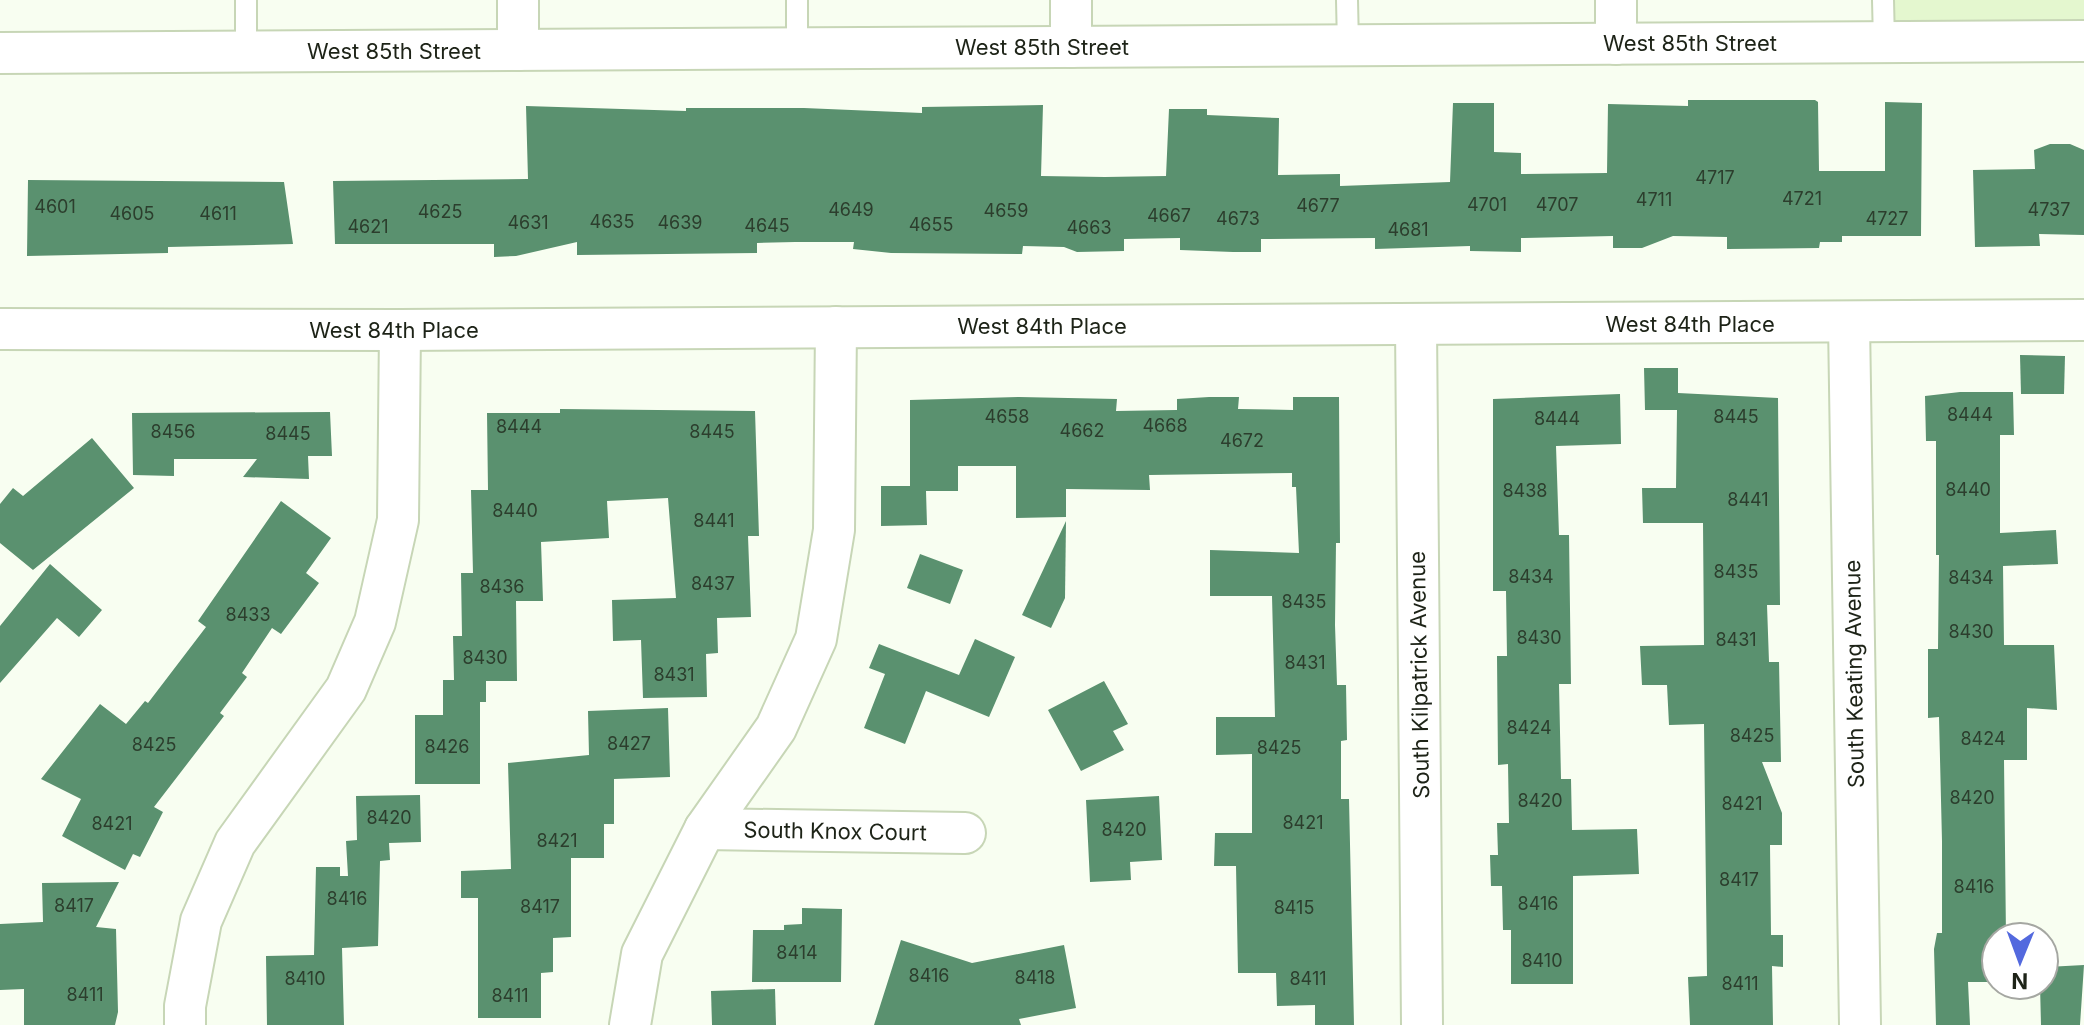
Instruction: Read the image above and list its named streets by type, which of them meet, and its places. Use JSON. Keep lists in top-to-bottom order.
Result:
{
  "streets": {
    "street": [
      "West 85th Street",
      "West 84th Place",
      "South Keating Avenue",
      "South Kilpatrick Avenue",
      "South Knox Court"
    ]
  },
  "crossings": [
    ["West 84th Place", "South Keating Avenue"],
    ["West 84th Place", "South Kilpatrick Avenue"]
  ],
  "house_numbers": [
    "4717",
    "4721",
    "4711",
    "4701",
    "4707",
    "4677",
    "4601",
    "4649",
    "4737",
    "4659",
    "4625",
    "4605",
    "4611",
    "4667",
    "4673",
    "4727",
    "4635",
    "4631",
    "4639",
    "4655",
    "4645",
    "4621",
    "4663",
    "4681",
    "8444",
    "4658",
    "8445",
    "8444",
    "4668",
    "8444",
    "4662",
    "8456",
    "8445",
    "8445",
    "4672",
    "8440",
    "8438",
    "8441",
    "8440",
    "8441",
    "8435",
    "8434",
    "8434",
    "8437",
    "8436",
    "8435",
    "8433",
    "8430",
    "8430",
    "8431",
    "8430",
    "8431",
    "8431",
    "8424",
    "8425",
    "8424",
    "8427",
    "8425",
    "8426",
    "8425",
    "8420",
    "8420",
    "8421",
    "8420",
    "8421",
    "8421",
    "8420",
    "8421",
    "8417",
    "8416",
    "8416",
    "8416",
    "8417",
    "8417",
    "8415",
    "8414",
    "8410",
    "8416",
    "8418",
    "8410",
    "8411",
    "8411",
    "8411",
    "8411"
  ],
  "north": "bottom"
}
